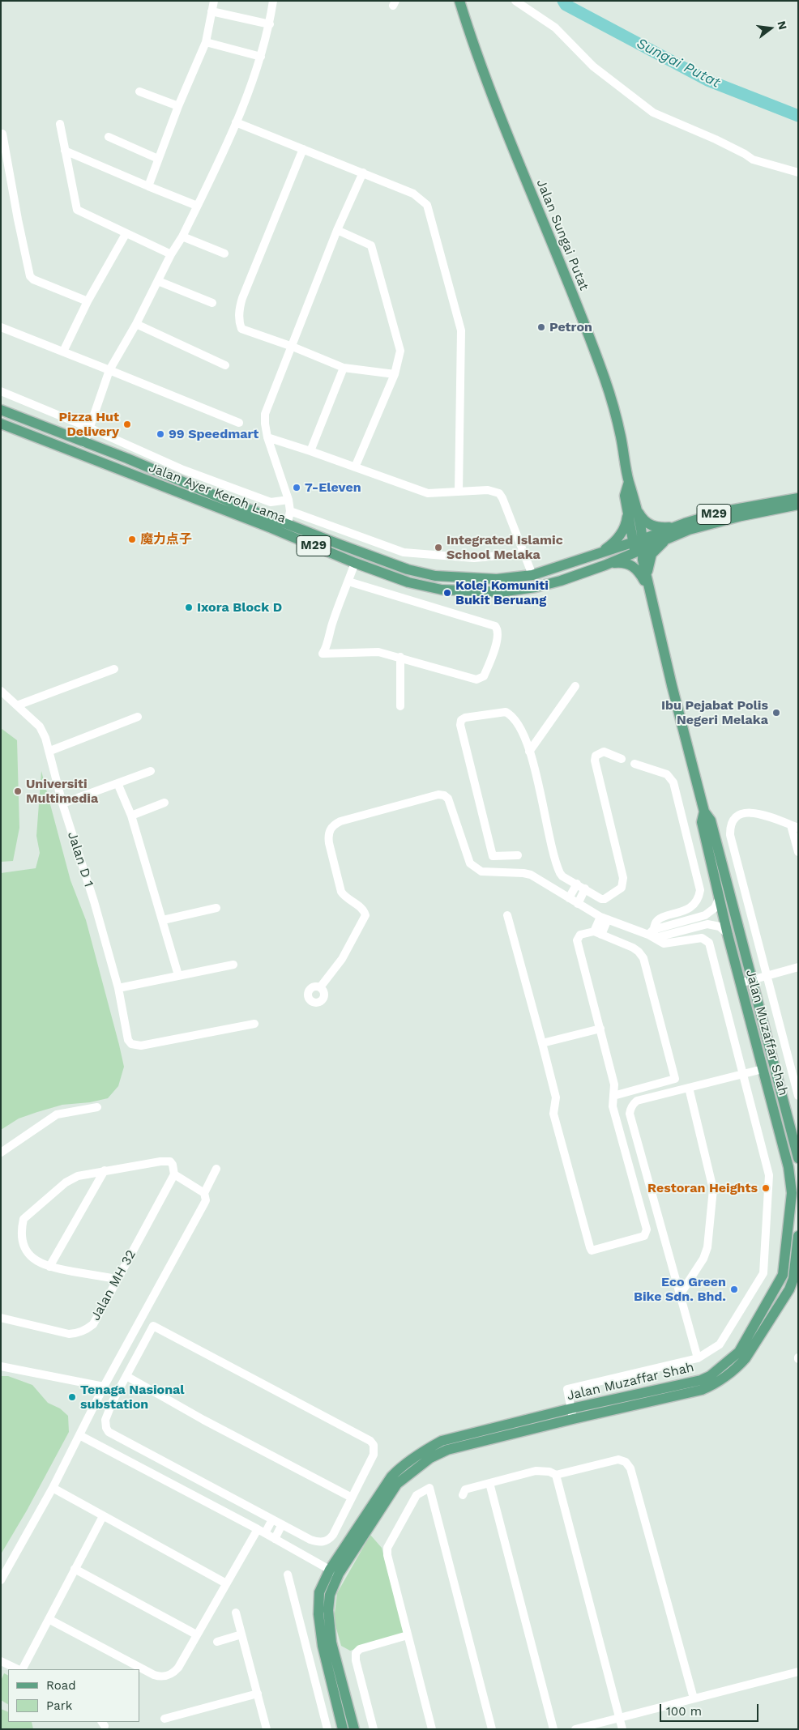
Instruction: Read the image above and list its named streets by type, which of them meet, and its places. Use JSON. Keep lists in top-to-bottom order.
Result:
{
  "streets": {
    "main road": [
      "Jalan Sungai Putat",
      "Jalan Ayer Keroh Lama",
      "M29",
      "Jalan Muzaffar Shah"
    ],
    "street": ["Jalan D 1", "Jalan MH 32"]
  },
  "crossings": [
    ["Jalan Sungai Putat", "Jalan Ayer Keroh Lama"],
    ["Jalan Sungai Putat", "Jalan Muzaffar Shah"],
    ["Jalan Ayer Keroh Lama", "Jalan Muzaffar Shah"]
  ],
  "water": ["Sungai Putat"],
  "places": [
    "Petron",
    "Pizza Hut Delivery",
    "99 Speedmart",
    "7-Eleven",
    "魔力点子",
    "Integrated Islamic School Melaka",
    "Kolej Komuniti Bukit Beruang",
    "Ixora Block D",
    "Ibu Pejabat Polis Negeri Melaka",
    "Universiti Multimedia",
    "Restoran Heights",
    "Eco Green Bike Sdn. Bhd.",
    "Tenaga Nasional substation"
  ],
  "legend": ["Road", "Park"],
  "scale_bar": "100 m",
  "north": "right"
}
